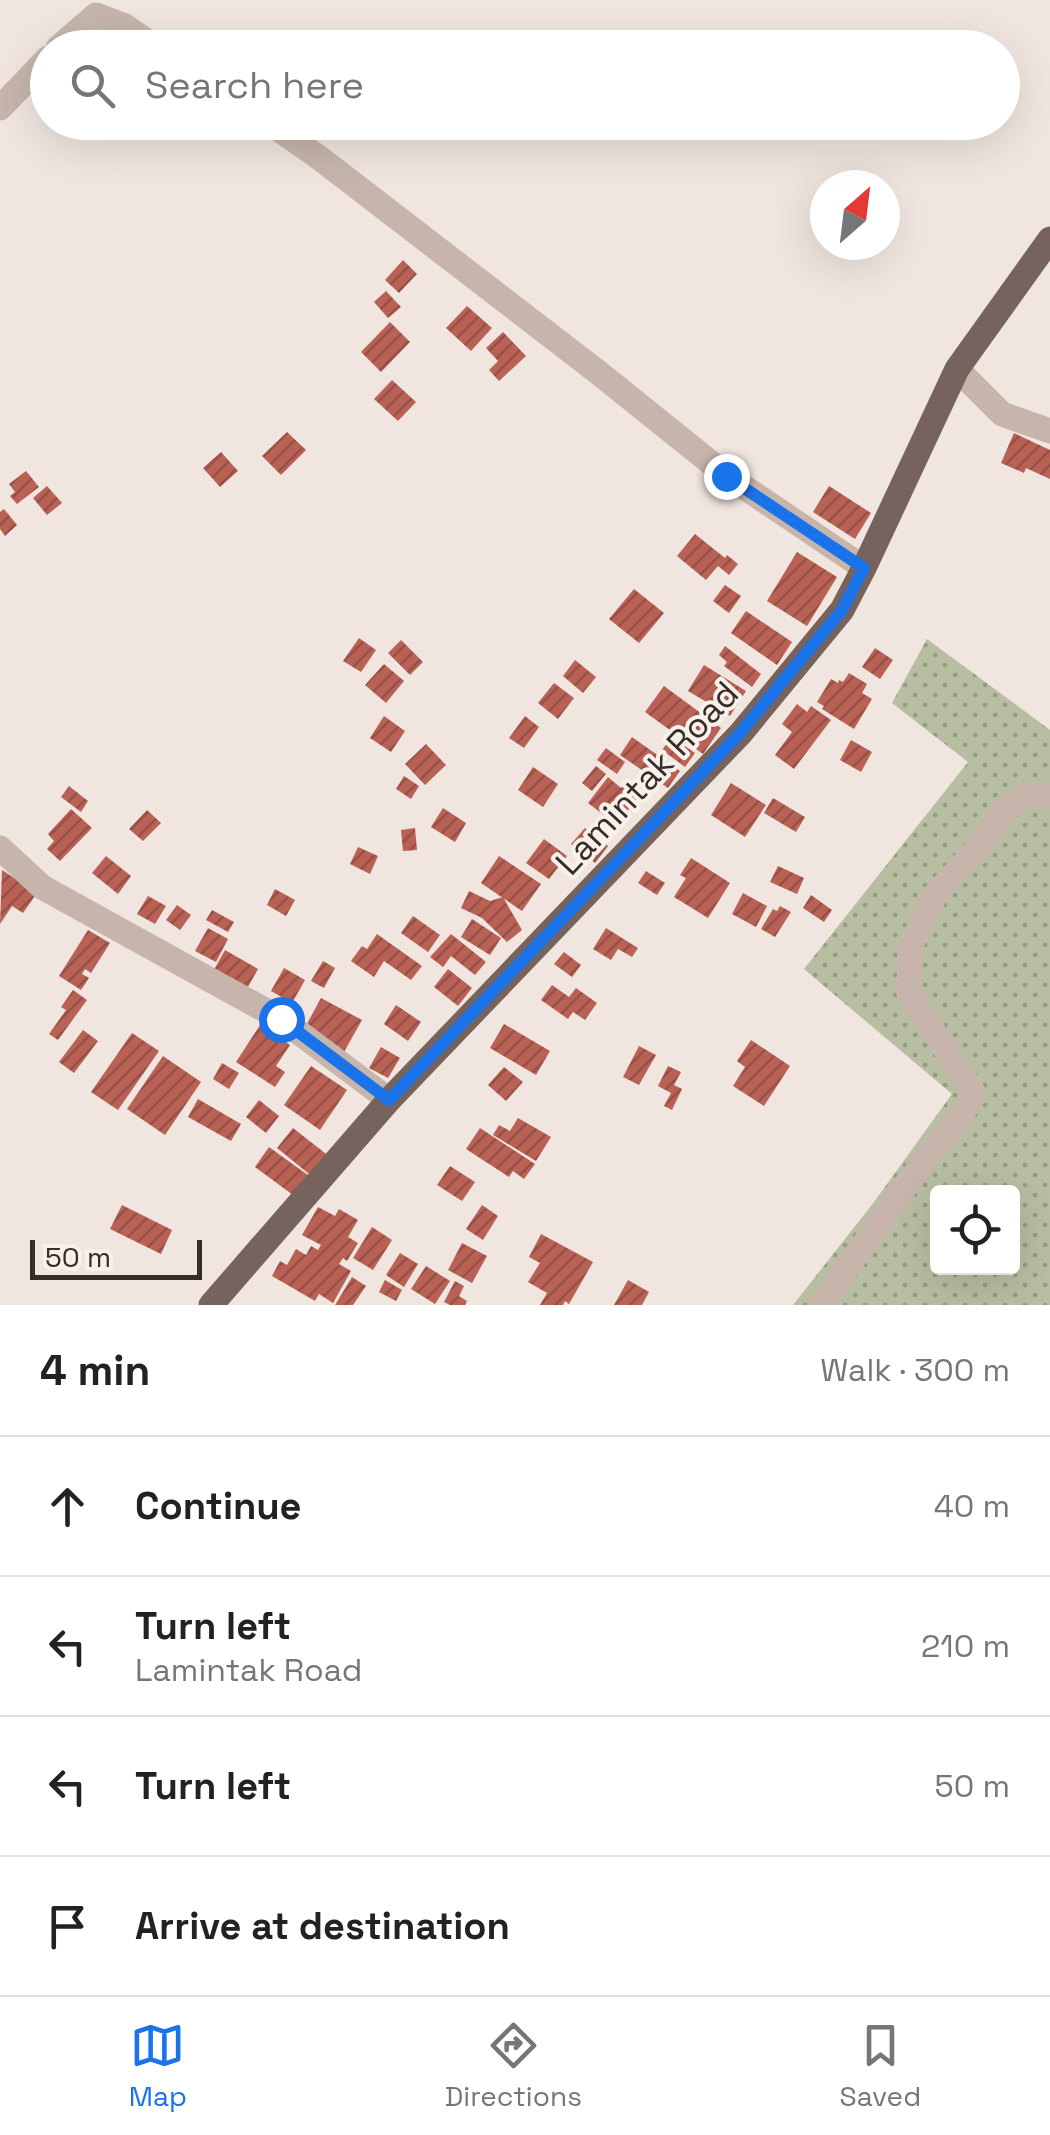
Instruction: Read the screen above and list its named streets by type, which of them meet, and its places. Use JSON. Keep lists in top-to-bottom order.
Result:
{
  "streets": {
    "main road": ["Lamintak Road"]
  },
  "scale_bar": "50 m",
  "north": "top right",
  "page": {
    "search": "Search here",
    "scale": "50 m",
    "heading": ["4 min", "Walk · 300 m"],
    "list": [
      ["Continue", "40 m"],
      ["Turn left", "Lamintak Road", "210 m"],
      ["Turn left", "50 m"],
      "Arrive at destination"
    ],
    "nav": ["Map", "Directions", "Saved"]
  }
}
